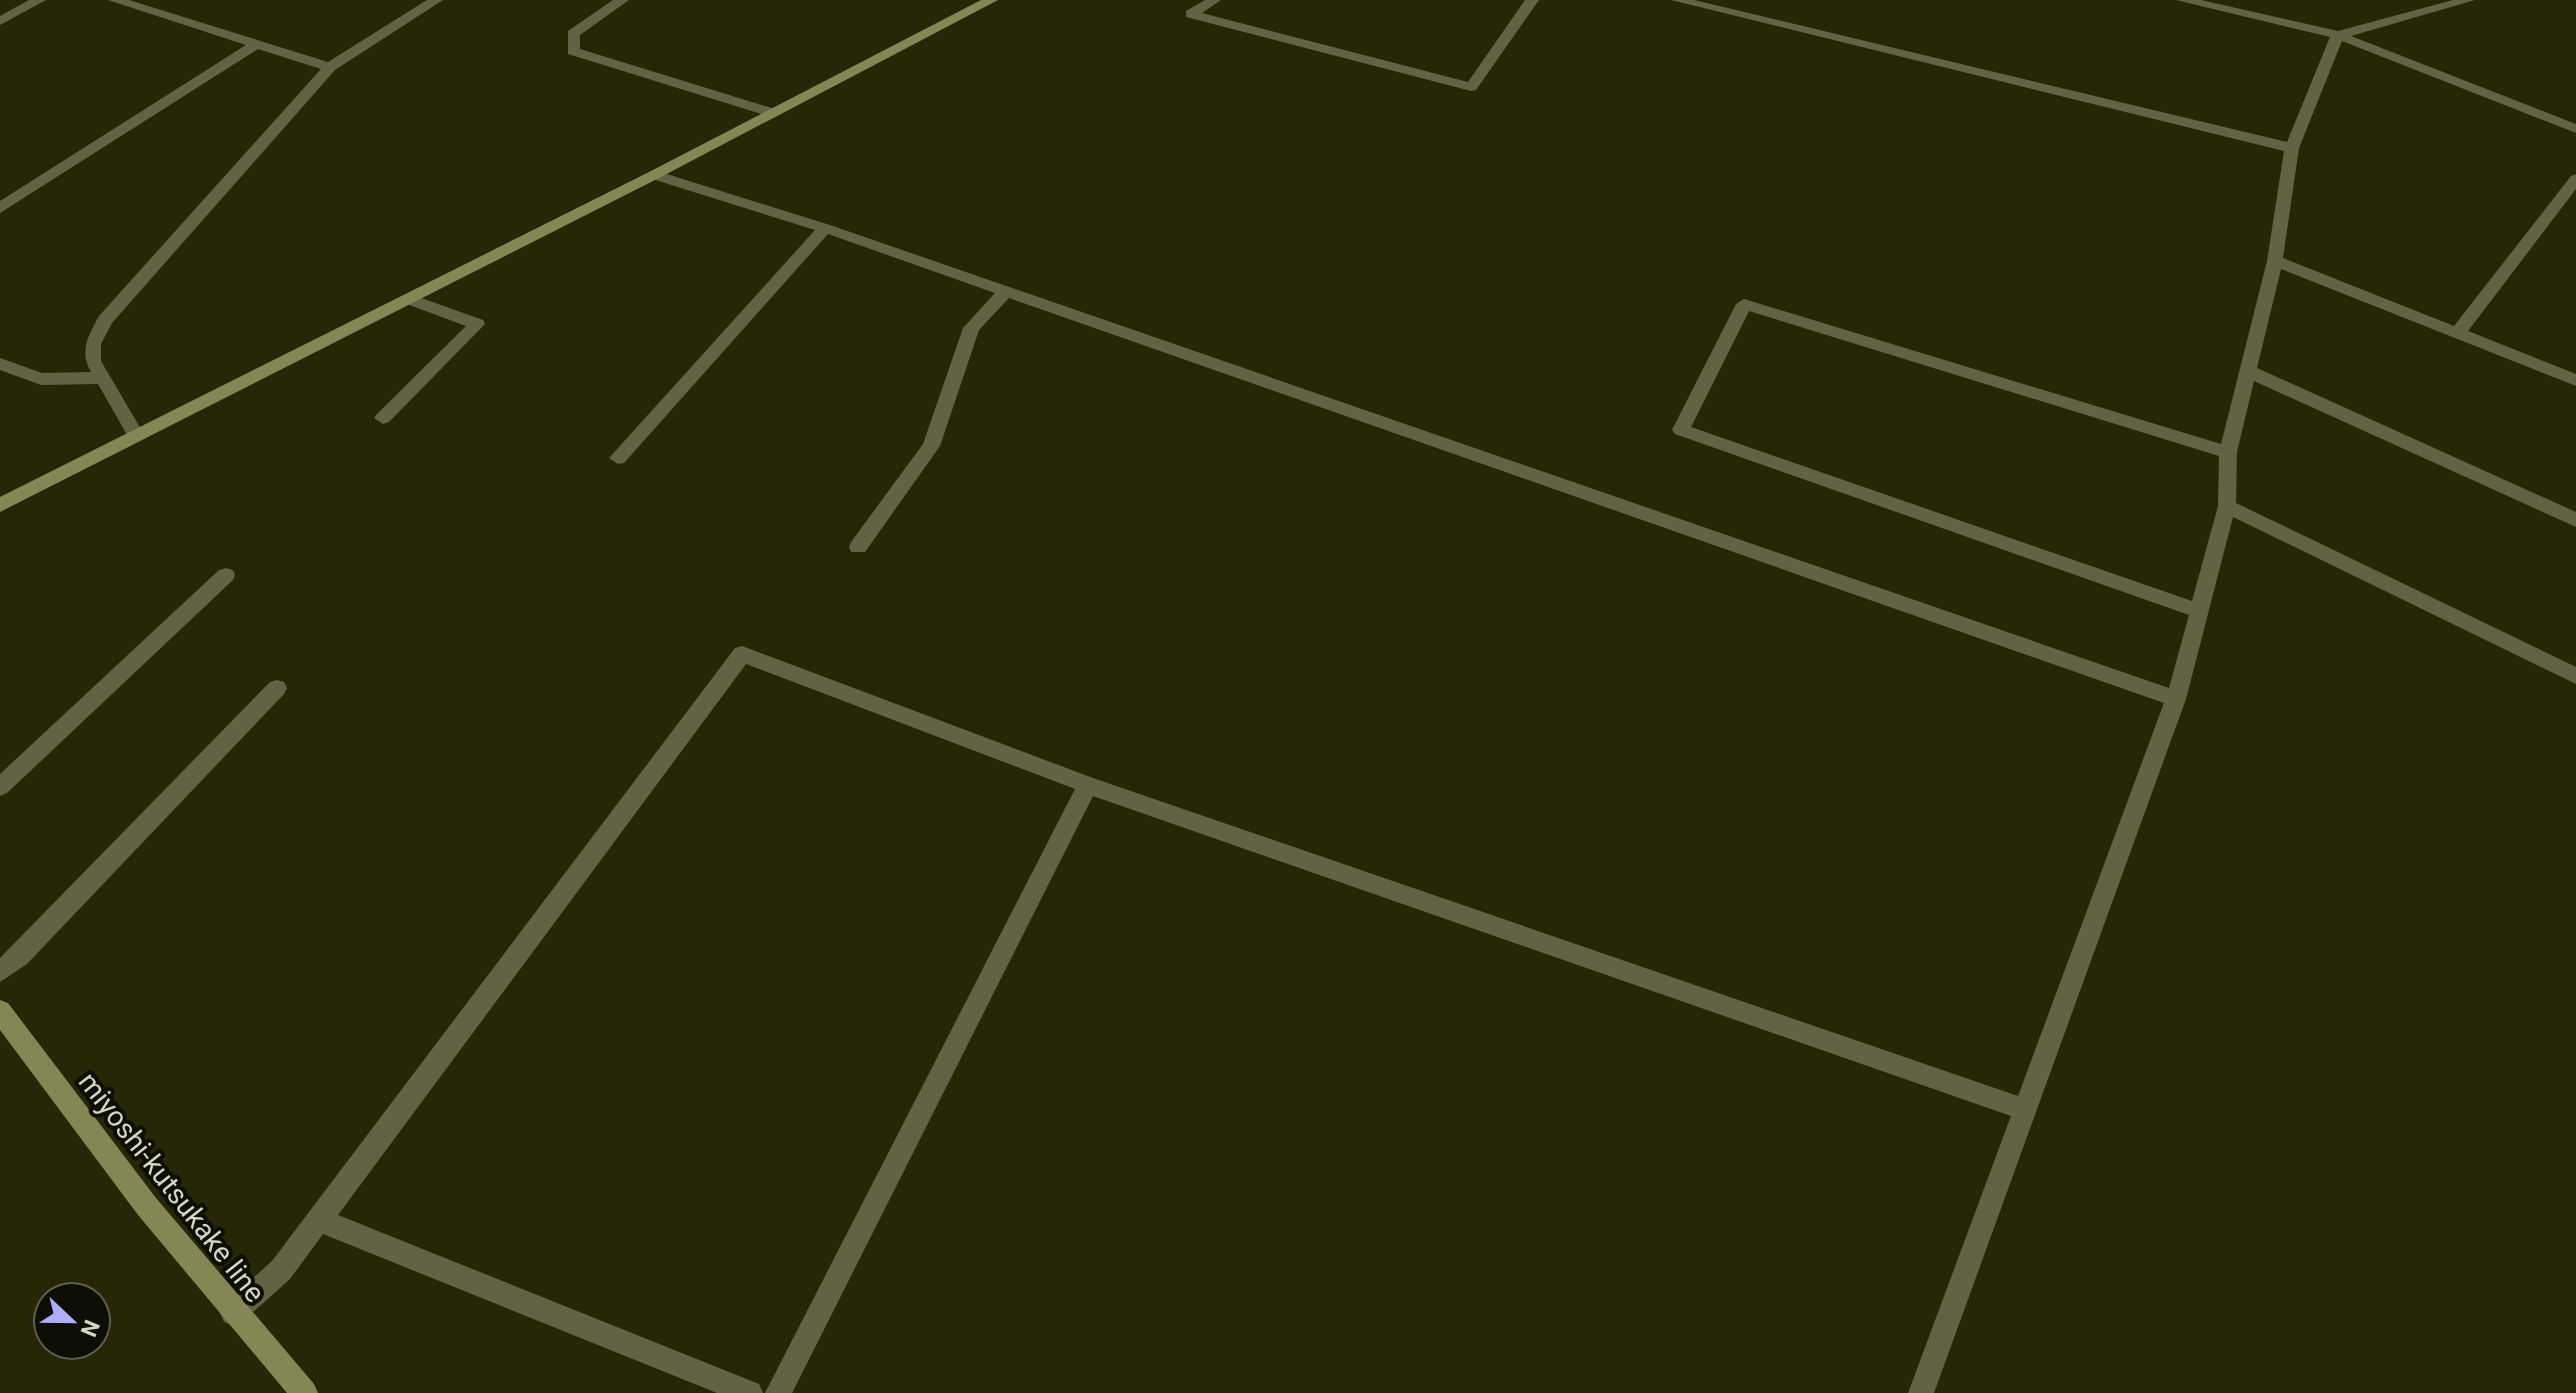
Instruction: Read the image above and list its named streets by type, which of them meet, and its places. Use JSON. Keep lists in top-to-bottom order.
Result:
{
  "streets": {
    "street": ["miyoshi-kutsukake line"]
  },
  "north": "right"
}
